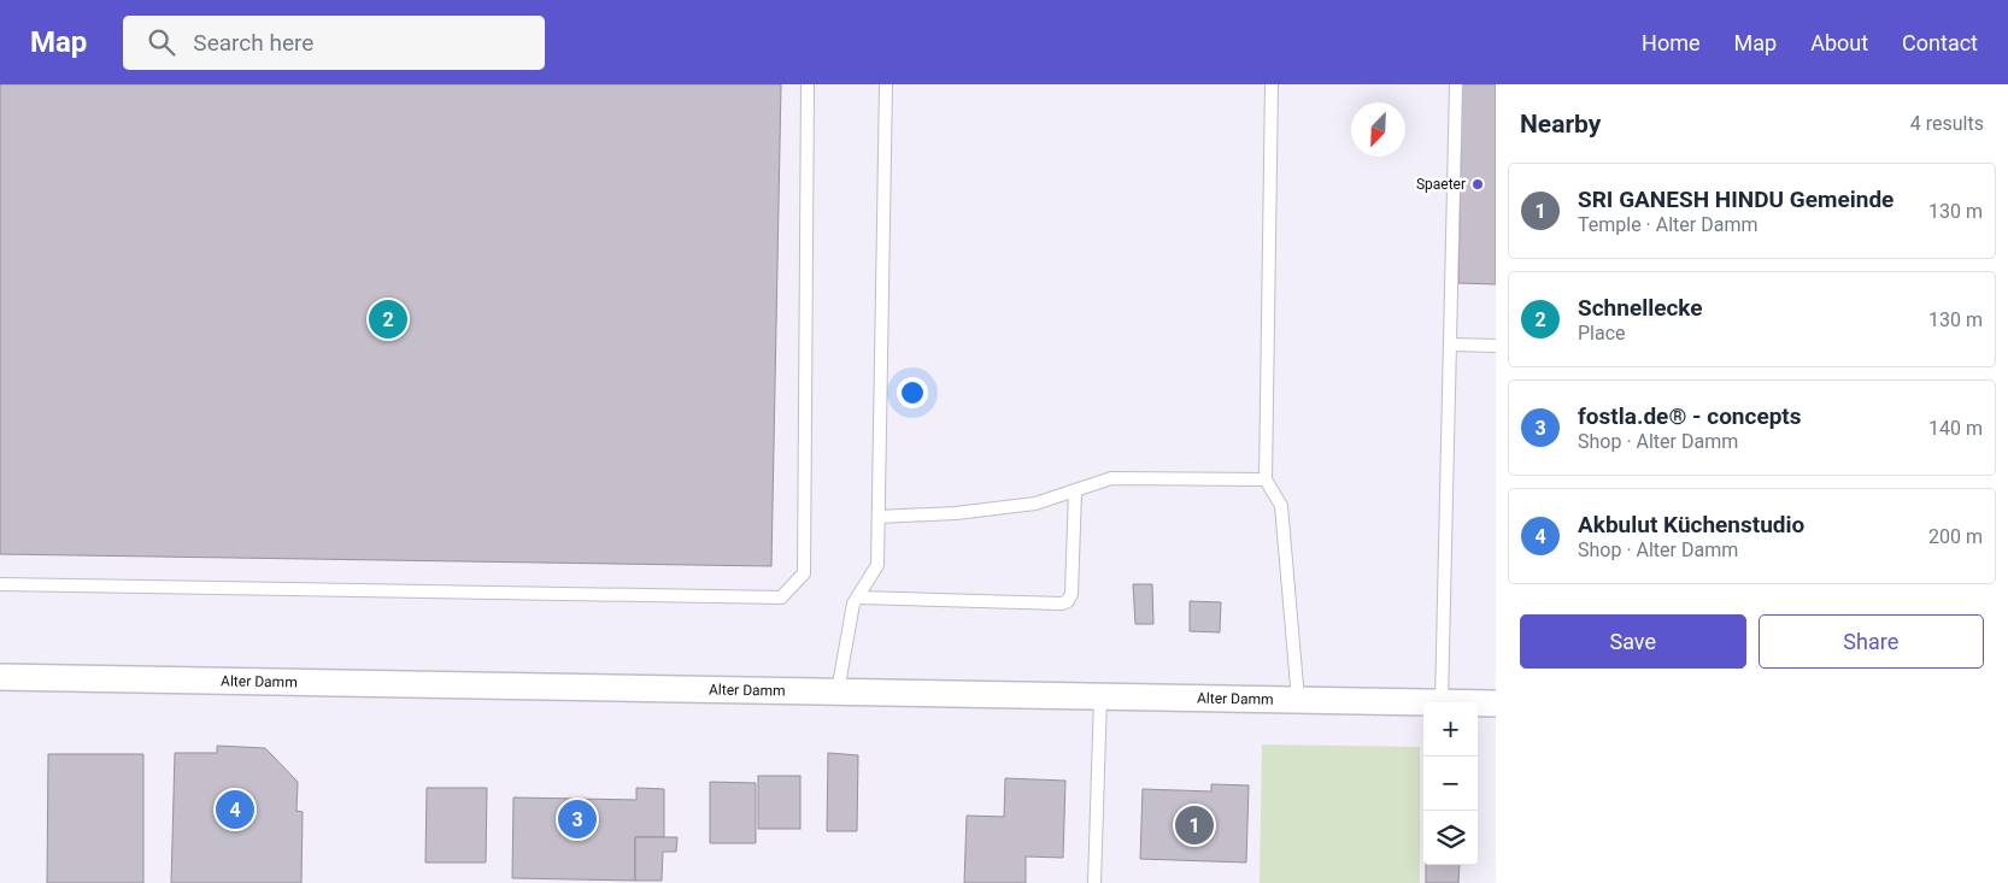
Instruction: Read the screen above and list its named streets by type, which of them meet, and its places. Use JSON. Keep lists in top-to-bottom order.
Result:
{
  "streets": {
    "street": ["Alter Damm"]
  },
  "places": ["Spaeter"],
  "north": "bottom left",
  "page": {
    "header": "Map",
    "search": "Search here",
    "nav": [
      "Home",
      "Map",
      "About",
      "Contact"
    ],
    "heading": ["Nearby", "4 results"],
    "list": [
      {
        "mark": "1",
        "name": "SRI GANESH HINDU Gemeinde",
        "note": "Temple · Alter Damm",
        "value": "130 m"
      },
      {
        "mark": "2",
        "name": "Schnellecke",
        "note": "Place",
        "value": "130 m"
      },
      {
        "mark": "3",
        "name": "fostla.de® - concepts",
        "note": "Shop · Alter Damm",
        "value": "140 m"
      },
      {
        "mark": "4",
        "name": "Akbulut Küchenstudio",
        "note": "Shop · Alter Damm",
        "value": "200 m"
      }
    ],
    "pins": [
      "2",
      "4",
      "3",
      "1"
    ],
    "buttons": ["Save", "Share"],
    "map_buttons": ["+", "−"]
  }
}
